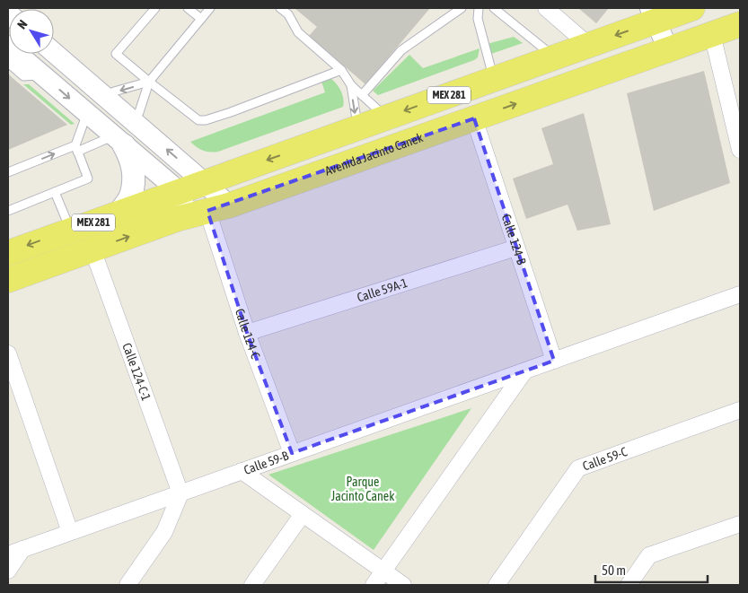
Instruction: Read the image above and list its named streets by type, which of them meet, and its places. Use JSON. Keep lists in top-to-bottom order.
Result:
{
  "streets": {
    "main road": ["MEX 281", "Avenida Jacinto Canek"],
    "street": [
      "Calle 124-B",
      "Calle 59A-1",
      "Calle 124-C",
      "Calle 124-C-1",
      "Calle 59-C",
      "Calle 59-B"
    ]
  },
  "crossings": [
    ["Avenida Jacinto Canek", "Calle 124-B"],
    ["Avenida Jacinto Canek", "Calle 124-C"],
    ["Avenida Jacinto Canek", "Calle 124-C-1"],
    ["Calle 124-B", "Calle 59A-1"],
    ["Calle 124-B", "Calle 59-B"],
    ["Calle 59A-1", "Calle 124-C"],
    ["Calle 124-C", "Calle 59-B"],
    ["Calle 124-C-1", "Calle 59-B"]
  ],
  "parks": ["Parque Jacinto Canek"],
  "scale_bar": "50 m",
  "north": "top left"
}
